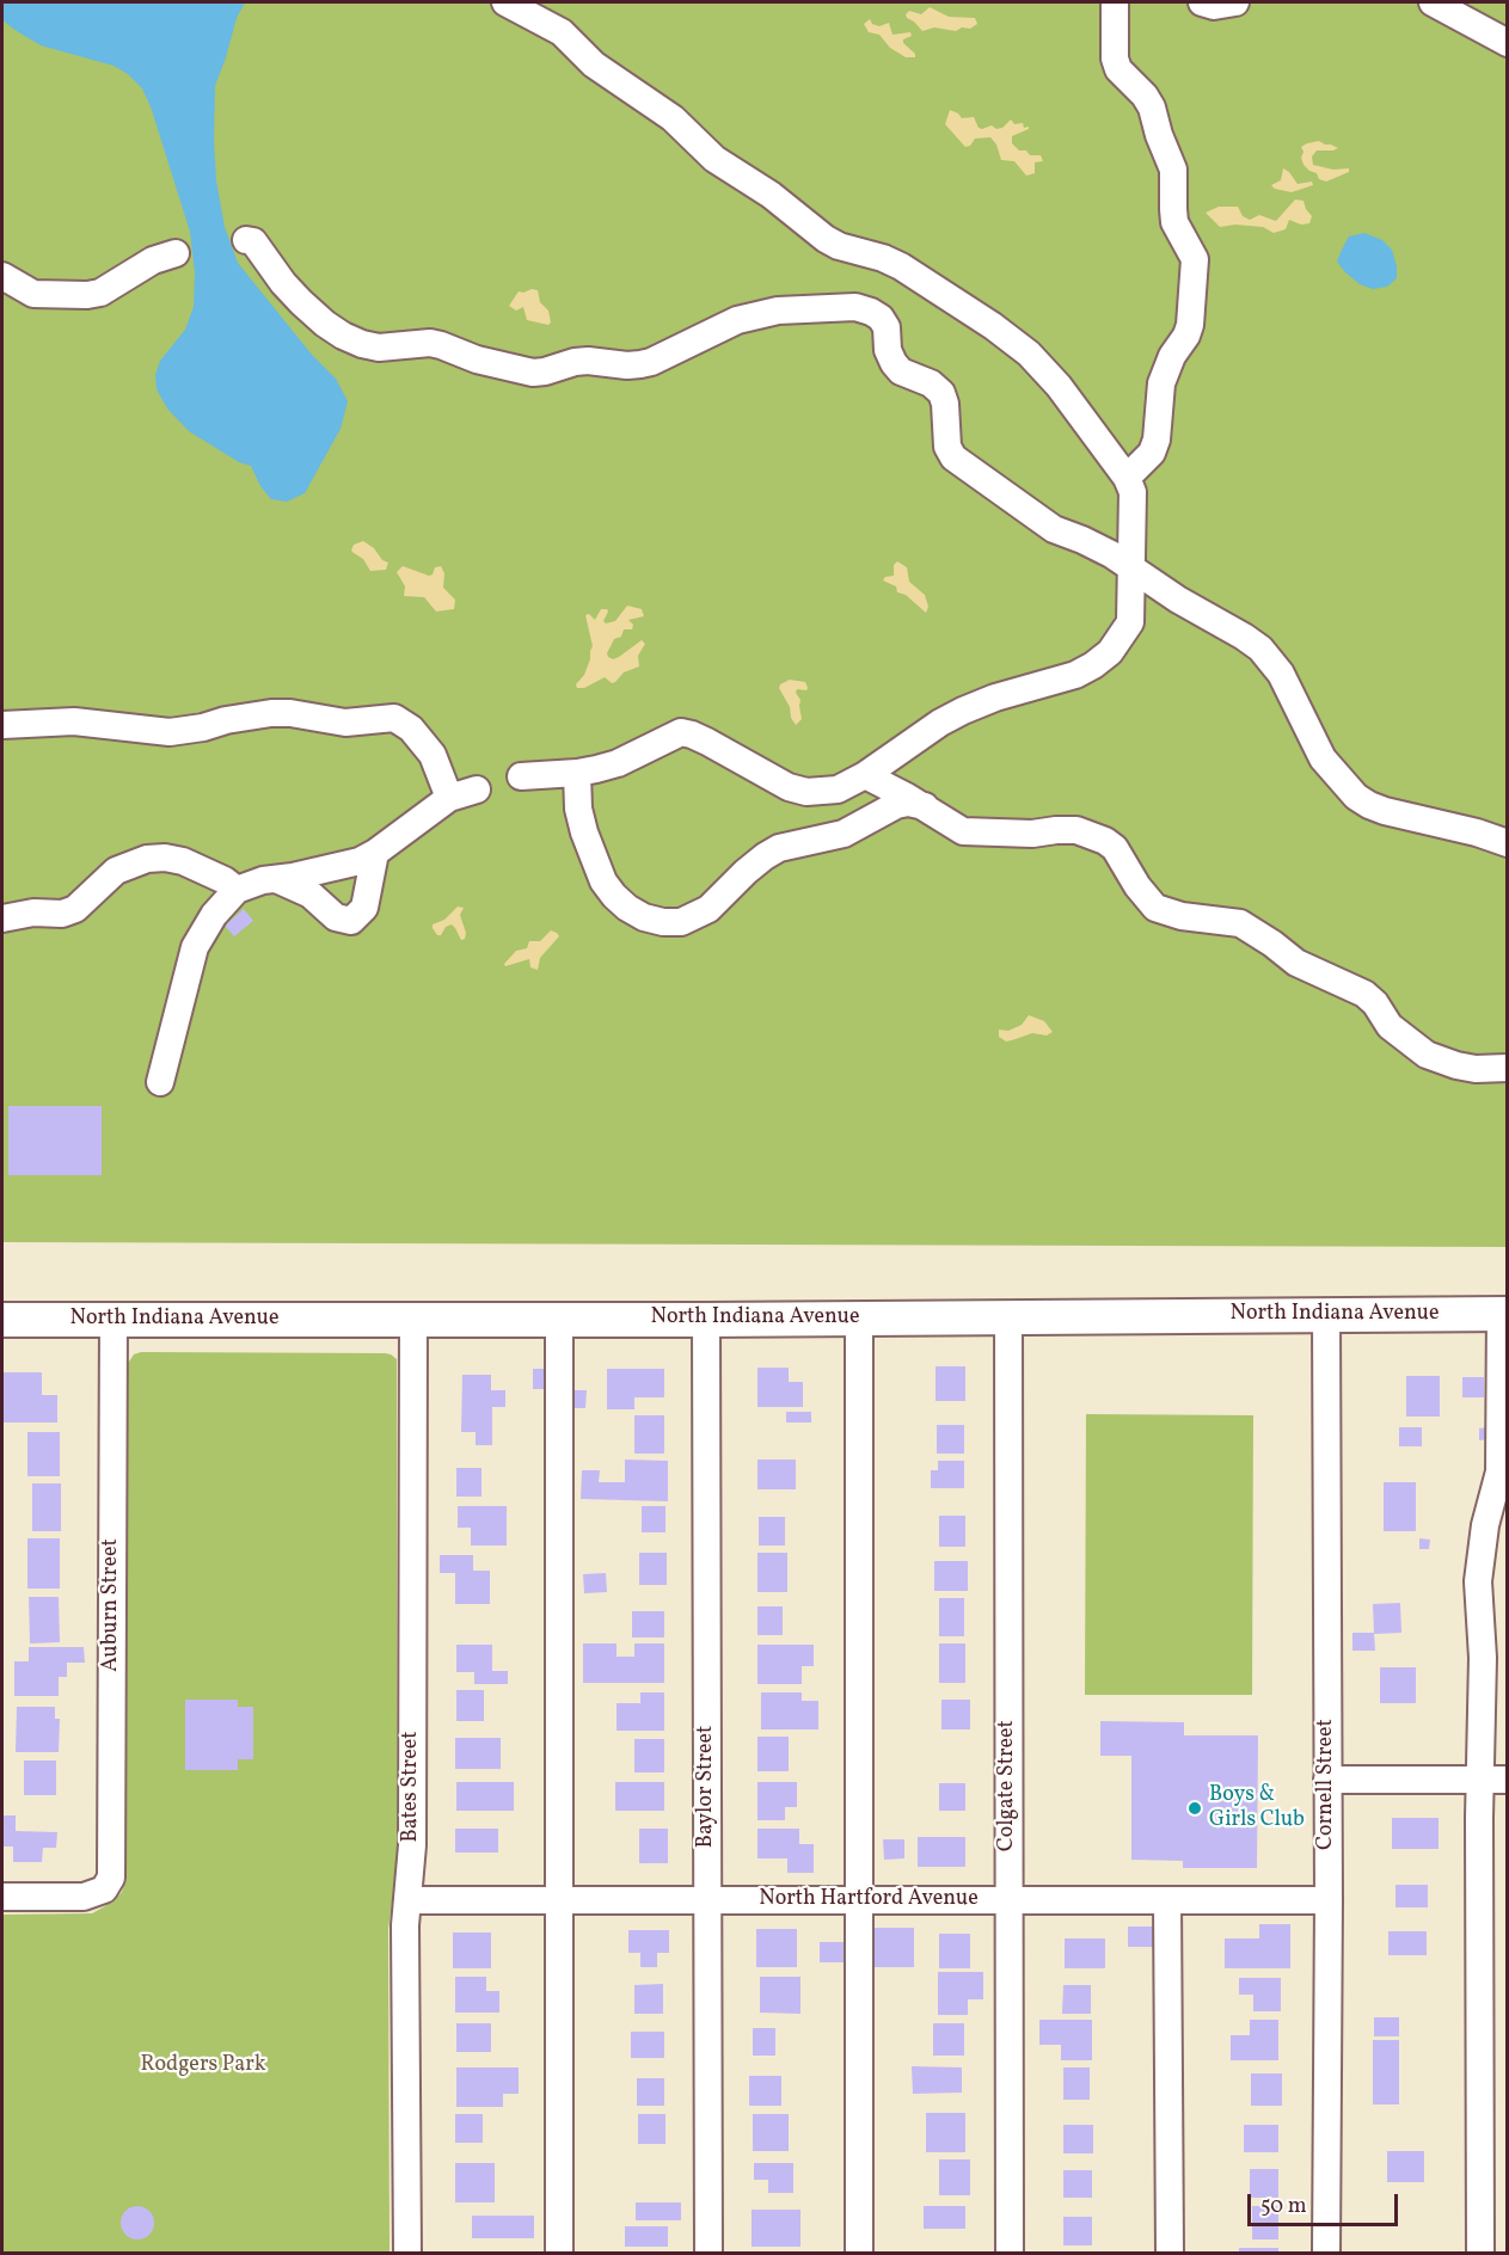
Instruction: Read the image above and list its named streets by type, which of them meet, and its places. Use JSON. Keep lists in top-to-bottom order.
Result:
{
  "streets": {
    "main road": ["North Indiana Avenue"],
    "street": [
      "Auburn Street",
      "Cornell Street",
      "Colgate Street",
      "Bates Street",
      "Baylor Street",
      "North Hartford Avenue"
    ]
  },
  "crossings": [
    ["North Indiana Avenue", "Auburn Street"],
    ["North Indiana Avenue", "Cornell Street"],
    ["North Indiana Avenue", "Colgate Street"],
    ["North Indiana Avenue", "Bates Street"],
    ["North Indiana Avenue", "Baylor Street"],
    ["Cornell Street", "North Hartford Avenue"],
    ["Colgate Street", "North Hartford Avenue"],
    ["Bates Street", "North Hartford Avenue"],
    ["Baylor Street", "North Hartford Avenue"]
  ],
  "parks": ["Rodgers Park"],
  "places": ["Boys & Girls Club"],
  "scale_bar": "50 m"
}
